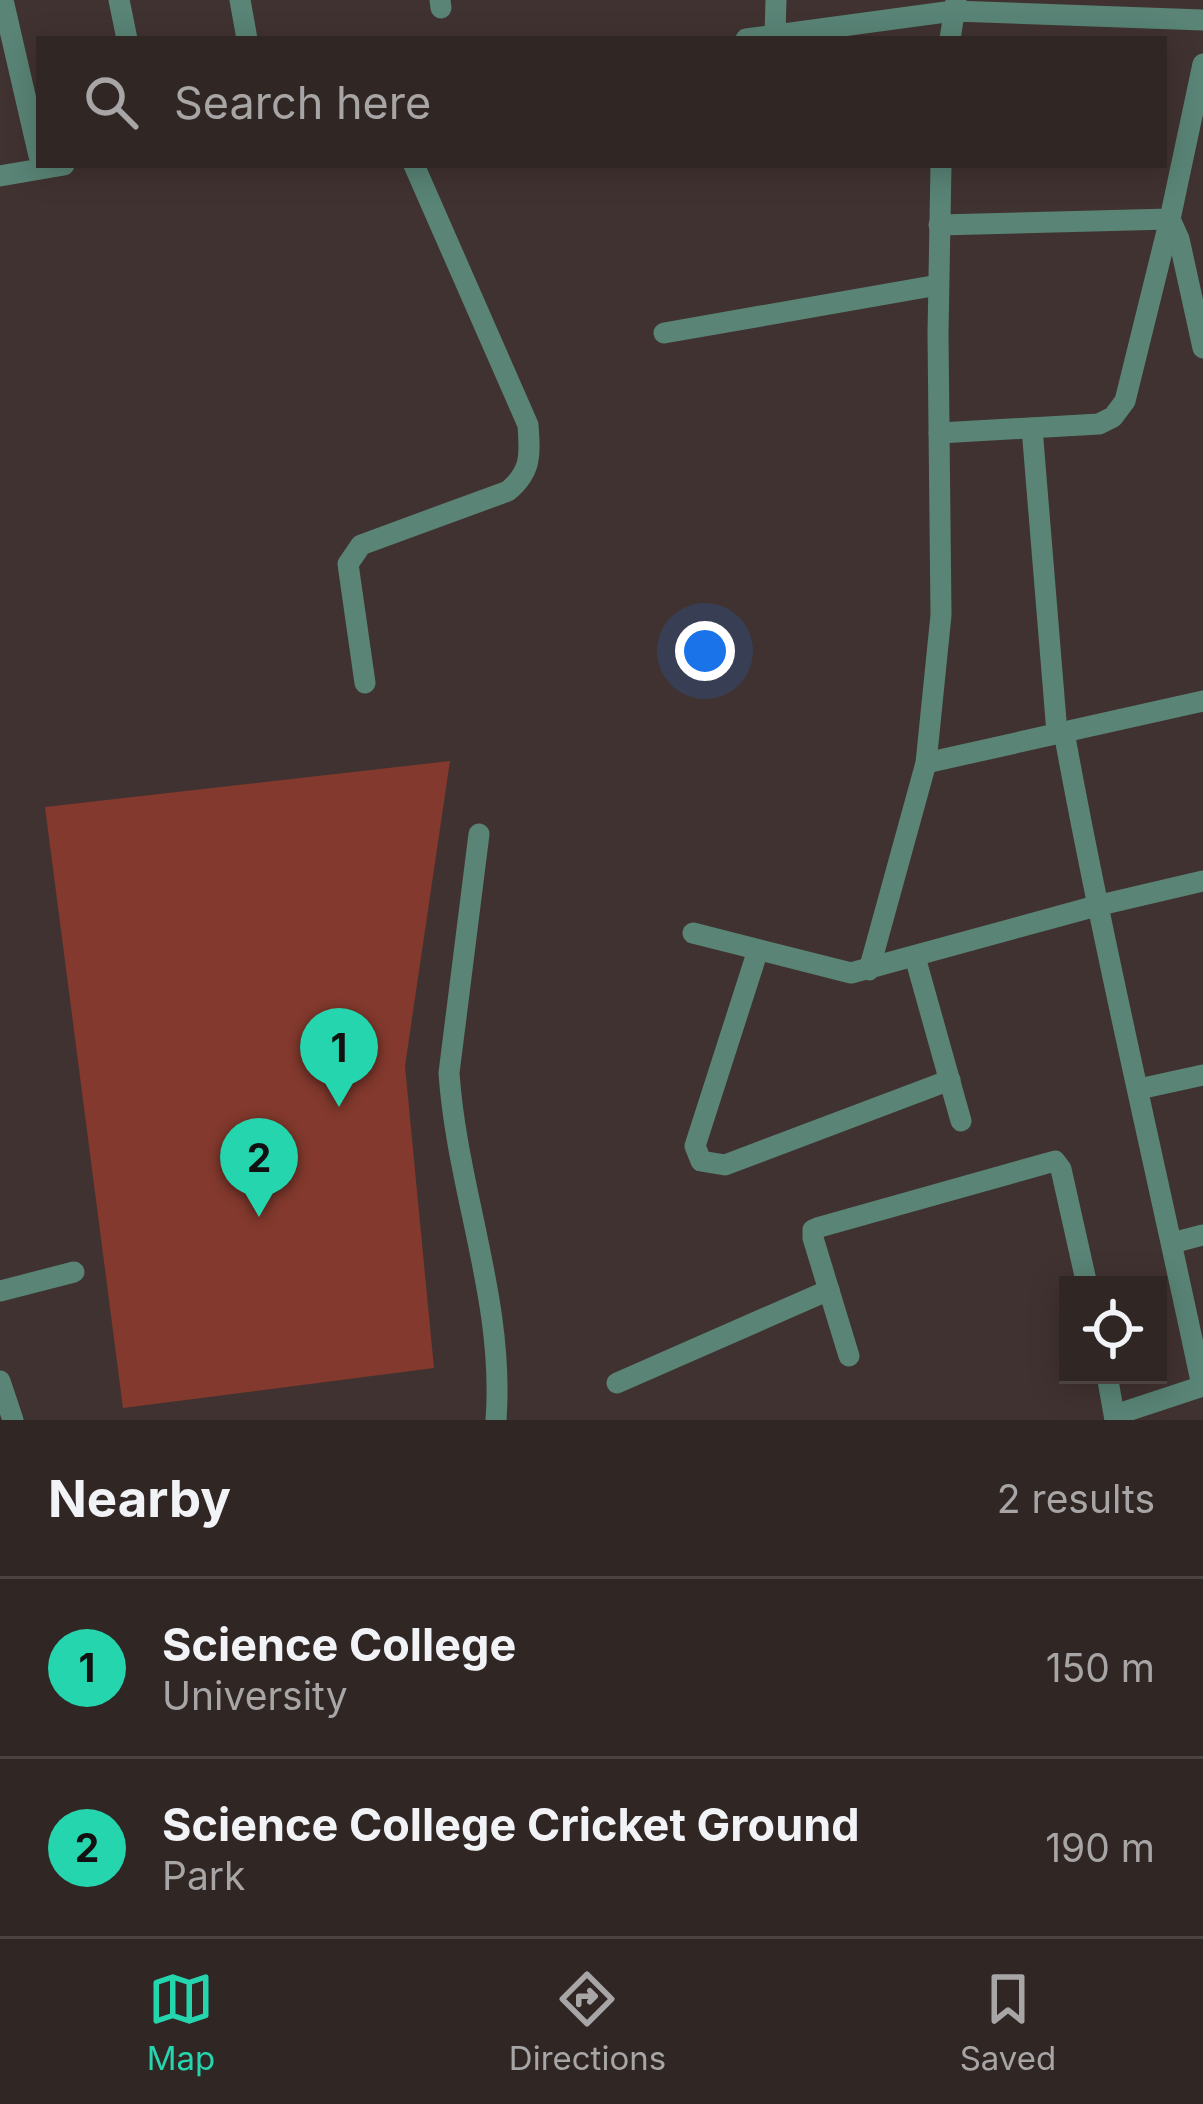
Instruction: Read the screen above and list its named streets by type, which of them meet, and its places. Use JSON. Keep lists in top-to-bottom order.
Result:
{
  "page": {
    "search": "Search here",
    "pins": ["1", "2"],
    "heading": ["Nearby", "2 results"],
    "list": [
      {
        "mark": "1",
        "name": "Science College",
        "note": "University",
        "value": "150 m"
      },
      {
        "mark": "2",
        "name": "Science College Cricket Ground",
        "note": "Park",
        "value": "190 m"
      }
    ],
    "nav": ["Map", "Directions", "Saved"]
  }
}
